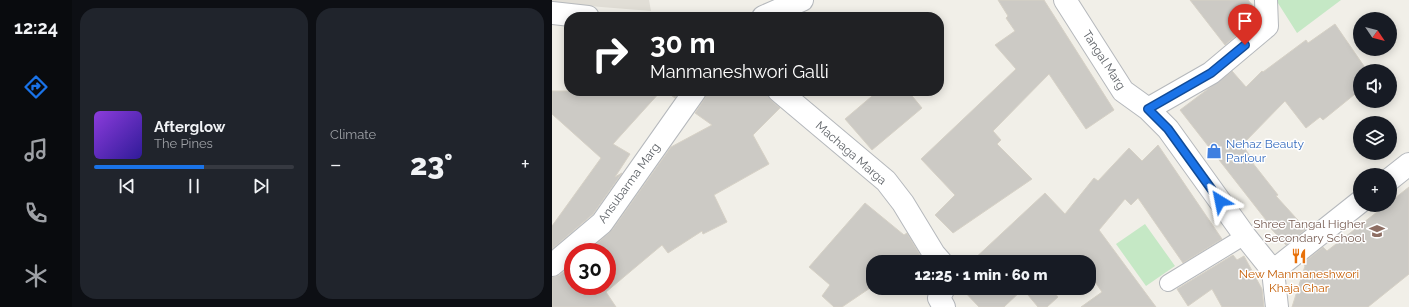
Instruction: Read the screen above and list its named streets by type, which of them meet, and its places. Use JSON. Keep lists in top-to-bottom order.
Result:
{
  "streets": {
    "street": ["Tangal Marg", "Machaga Marga", "Ansubarma Marg"]
  },
  "places": {
    "shop": ["Nehaz Beauty Parlour"],
    "school or university": ["Shree Tangal Higher Secondary School"],
    "restaurant": ["New Manmaneshwori Khaja Ghar"]
  },
  "north": "bottom right",
  "page": {
    "tabs": "12:24",
    "tile": "Climate",
    "map_buttons": "+",
    "turn": ["30 m", "Manmaneshwori Galli"],
    "song": ["Afterglow", "The Pines"],
    "heat": ["−", "23°", "+"],
    "limit": "30",
    "trip": "12:25 · 1 min · 60 m"
  }
}
